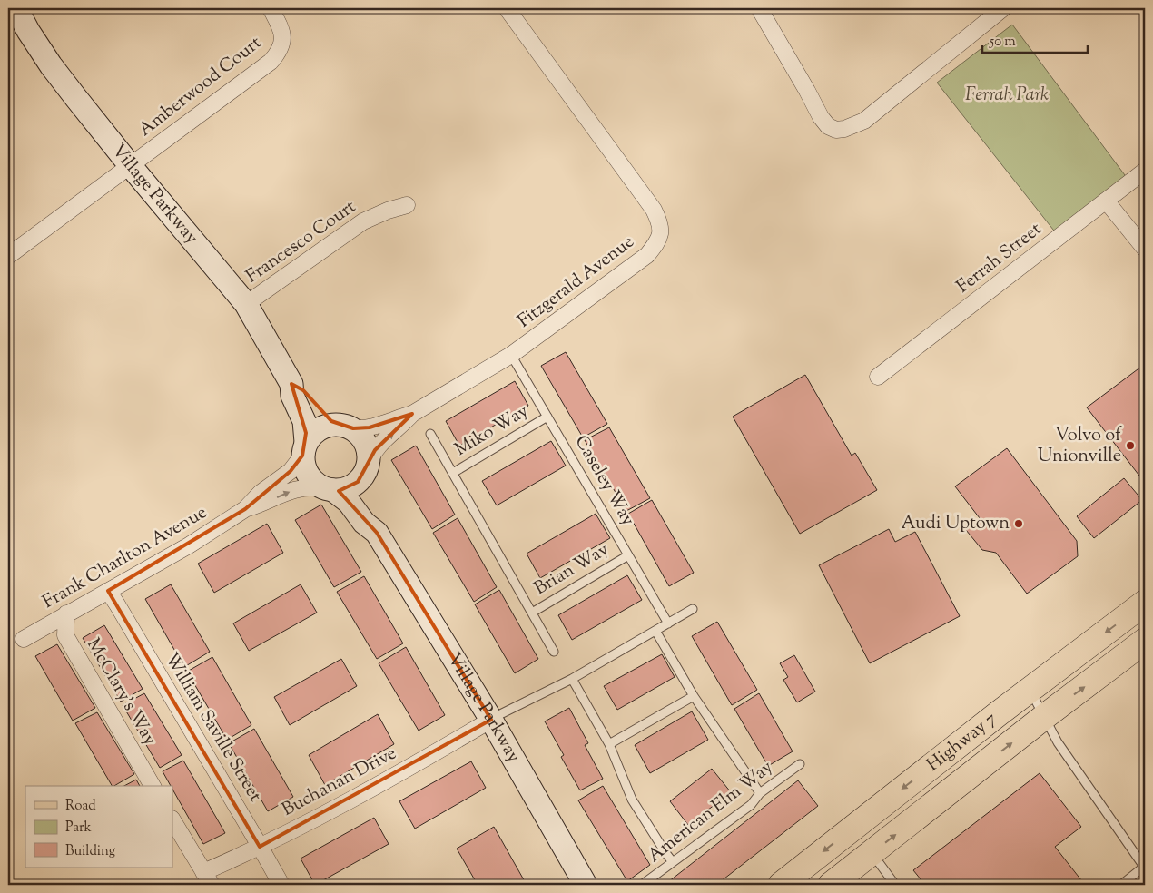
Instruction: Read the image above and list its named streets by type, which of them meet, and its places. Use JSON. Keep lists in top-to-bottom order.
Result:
{
  "streets": {
    "main road": ["Village Parkway", "Highway 7"],
    "street": [
      "Amberwood Court",
      "Francesco Court",
      "Ferrah Street",
      "Fitzgerald Avenue",
      "Frank Charlton Avenue",
      "McClary's Way",
      "William Saville Street",
      "Buchanan Drive"
    ],
    "lane": [
      "Miko Way",
      "Caseley Way",
      "Brian Way",
      "American Elm Way"
    ]
  },
  "crossings": [
    ["Amberwood Court", "Village Parkway"],
    ["Village Parkway", "Francesco Court"],
    ["Village Parkway", "Fitzgerald Avenue"],
    ["Village Parkway", "Frank Charlton Avenue"],
    ["Village Parkway", "Buchanan Drive"],
    ["Fitzgerald Avenue", "Caseley Way"],
    ["Fitzgerald Avenue", "Frank Charlton Avenue"],
    ["Miko Way", "Caseley Way"],
    ["Caseley Way", "Brian Way"],
    ["Frank Charlton Avenue", "McClary's Way"],
    ["Frank Charlton Avenue", "William Saville Street"],
    ["William Saville Street", "Buchanan Drive"]
  ],
  "parks": ["Ferrah Park"],
  "places": ["Volvo of Unionville", "Audi Uptown"],
  "legend": ["Road", "Park", "Building"],
  "scale_bar": "50 m"
}
